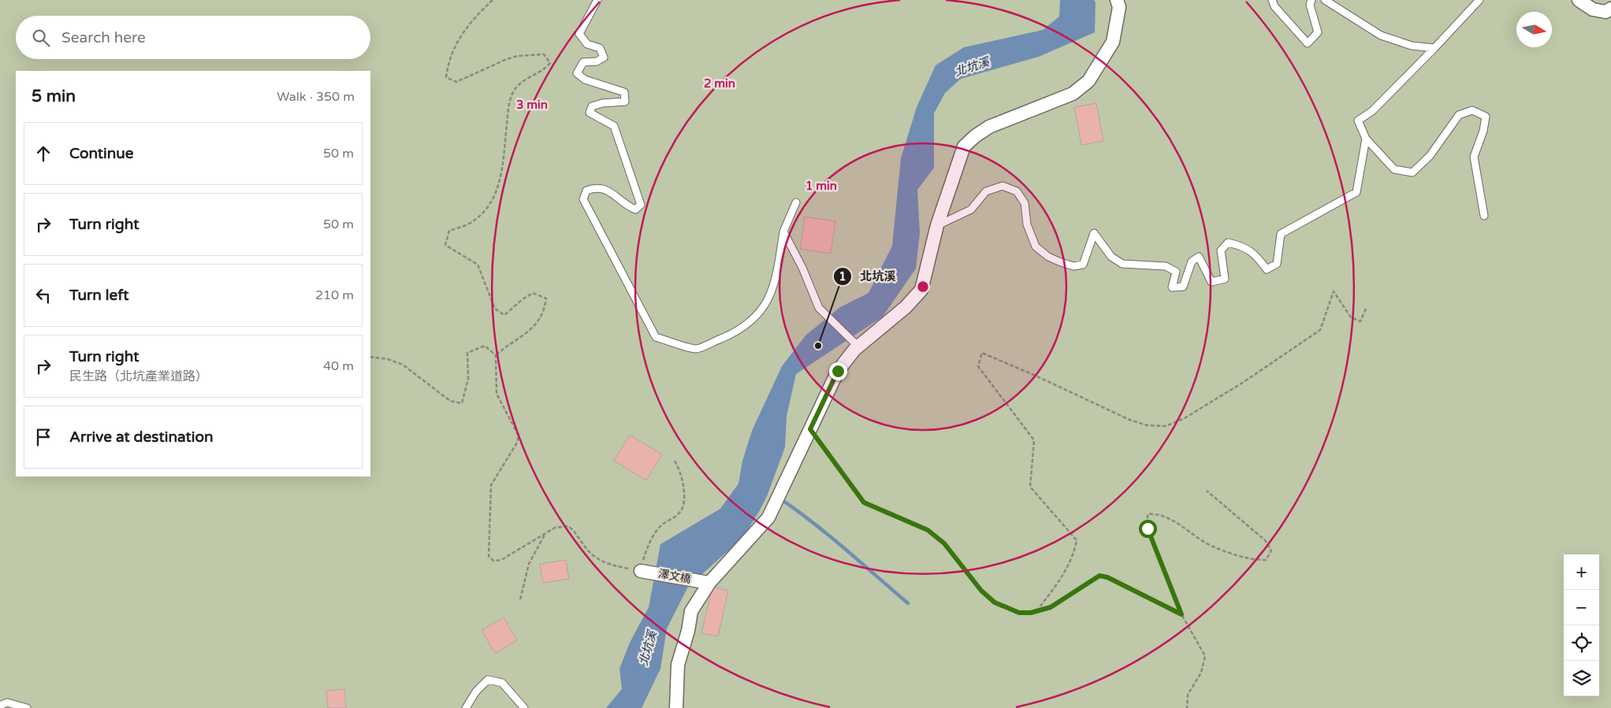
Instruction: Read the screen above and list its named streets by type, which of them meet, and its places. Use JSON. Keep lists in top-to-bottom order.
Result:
{
  "streets": {
    "street": ["澤文橋"]
  },
  "water": ["北坑溪"],
  "places": ["北坑溪"],
  "north": "right",
  "page": {
    "search": "Search here",
    "heading": ["5 min", "Walk · 350 m"],
    "list": [
      ["Continue", "50 m"],
      ["Turn right", "50 m"],
      ["Turn left", "210 m"],
      ["Turn right", "民生路（北坑產業道路）", "40 m"],
      "Arrive at destination"
    ],
    "map_buttons": ["+", "−"]
  },
  "rings": ["2 min", "3 min", "1 min"]
}
